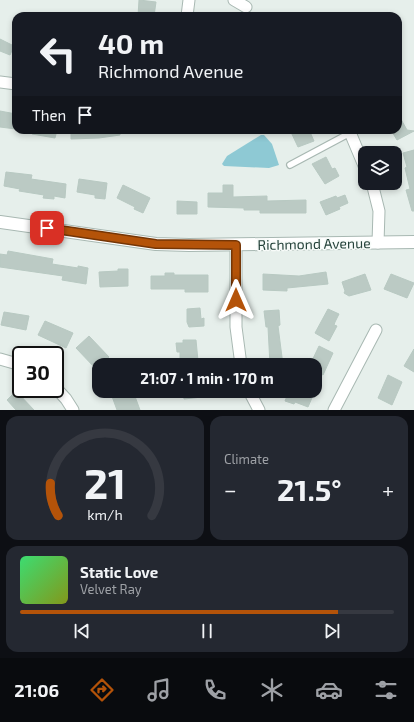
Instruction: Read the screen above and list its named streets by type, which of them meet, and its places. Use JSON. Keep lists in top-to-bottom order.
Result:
{
  "streets": {
    "street": ["Richmond Avenue"]
  },
  "page": {
    "turn": ["40 m", "Richmond Avenue"],
    "then": "Then",
    "limit": "30",
    "trip": "21:07 · 1 min · 170 m",
    "tile": "Climate",
    "heat": ["−", "21.5°", "+"],
    "song": ["Static Love", "Velvet Ray"],
    "tabs": "21:06",
    "gauge": ["21", "km/h"]
  }
}
